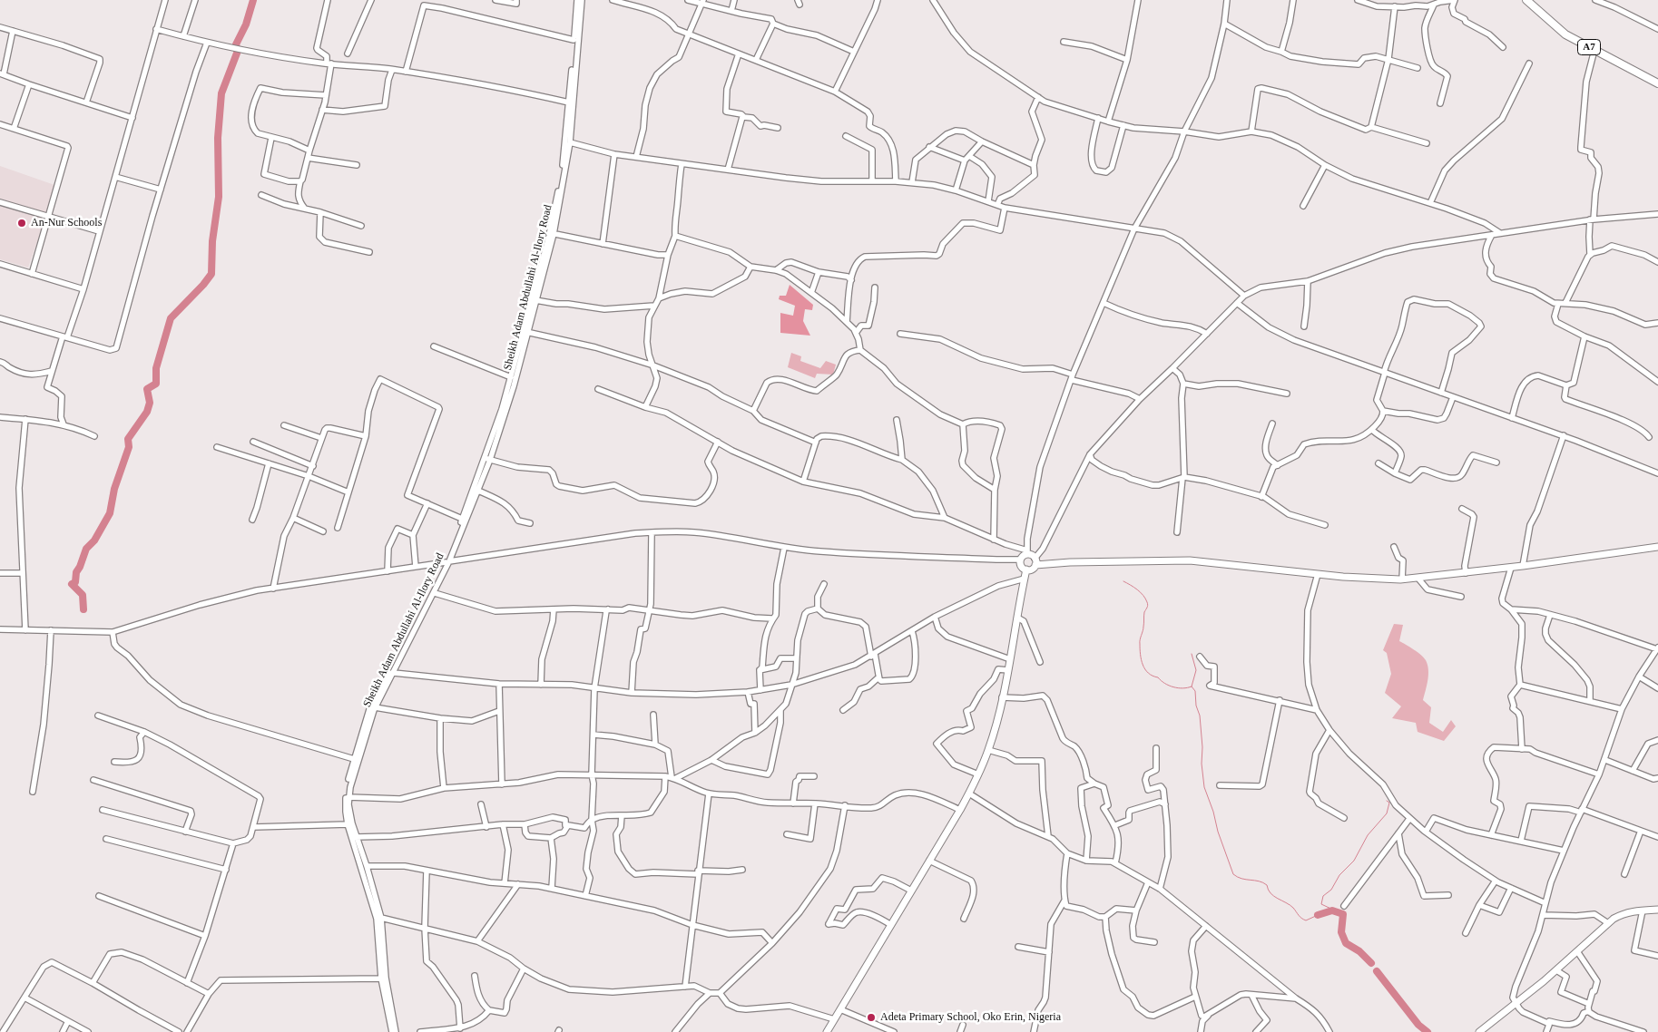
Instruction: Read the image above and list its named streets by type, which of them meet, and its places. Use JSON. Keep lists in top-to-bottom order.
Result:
{
  "streets": {
    "highway": ["A7"],
    "street": ["Sheikh Adam Abdullahi Al-Ilory Road"]
  },
  "places": ["An-Nur Schools", "Adeta Primary School, Oko Erin, Nigeria"]
}
